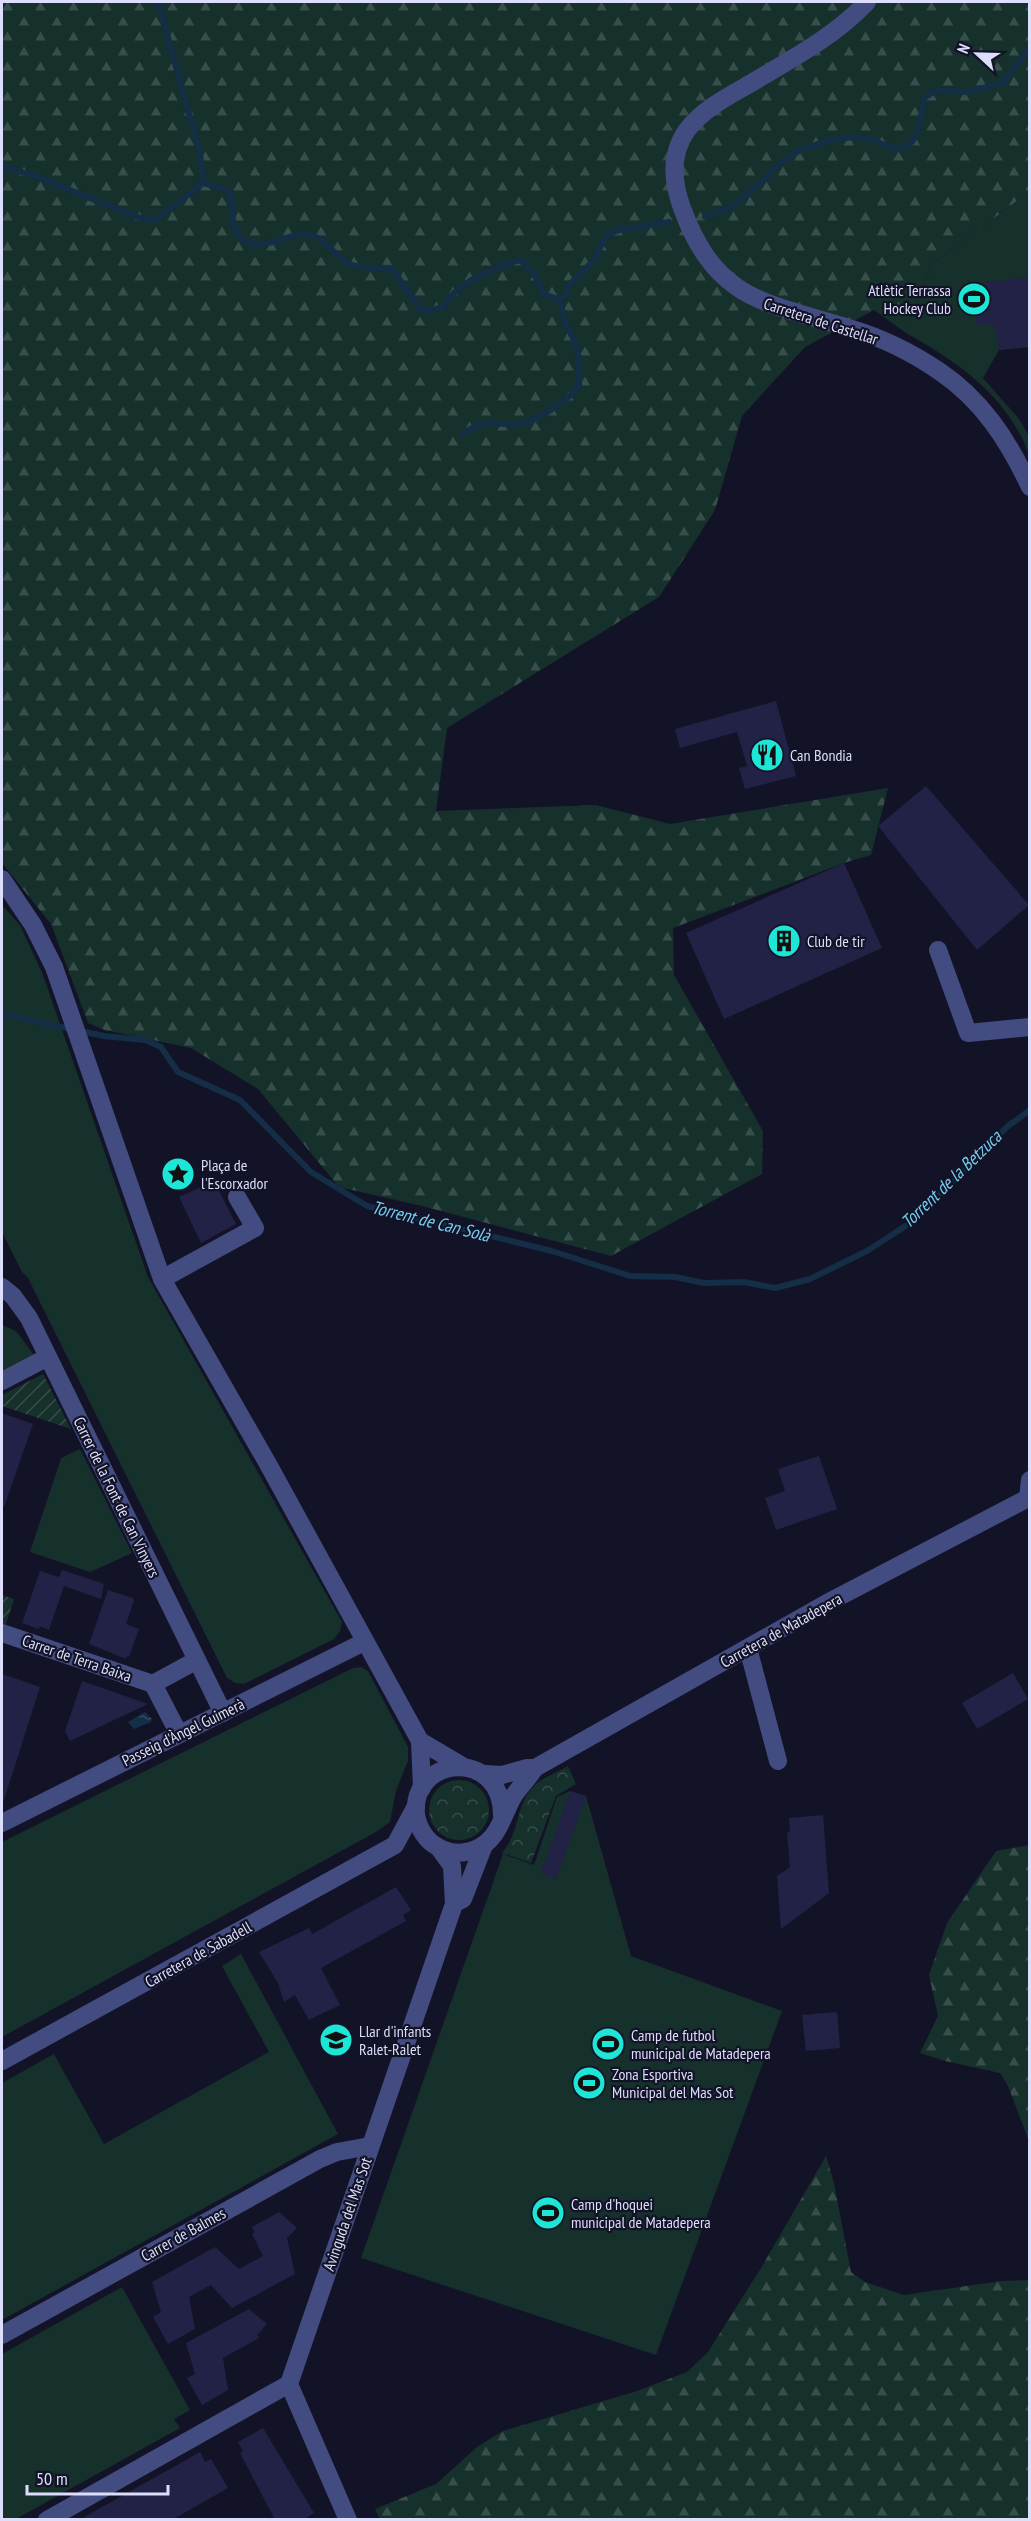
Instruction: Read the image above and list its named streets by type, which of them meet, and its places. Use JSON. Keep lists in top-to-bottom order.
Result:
{
  "streets": {
    "street": [
      "Carretera de Castellar",
      "Carrer de la Font de Can Vinyers",
      "Carretera de Matadepera",
      "Carrer de Terra Baixa",
      "Passeig d'Àngel Guimerà",
      "Carretera de Sabadell",
      "Avinguda del Mas Sot",
      "Carrer de Balmes"
    ]
  },
  "crossings": [
    ["Carrer de la Font de Can Vinyers", "Carrer de Terra Baixa"],
    ["Carrer de la Font de Can Vinyers", "Passeig d'Àngel Guimerà"],
    ["Carrer de Terra Baixa", "Passeig d'Àngel Guimerà"],
    ["Carretera de Sabadell", "Avinguda del Mas Sot"],
    ["Avinguda del Mas Sot", "Carrer de Balmes"]
  ],
  "water": ["Torrent de la Betzuca", "Torrent de Can Solà"],
  "places": {
    "sports": [
      "Atlètic Terrassa Hockey Club",
      "Camp de futbol municipal de Matadepera",
      "Zona Esportiva Municipal del Mas Sot",
      "Camp d'hoquei municipal de Matadepera"
    ],
    "restaurant": ["Can Bondia"],
    "building": ["Club de tir"],
    "place": ["Plaça de l'Escorxador"],
    "school or university": ["Llar d'infants Ralet-Ralet"]
  },
  "scale_bar": "50 m",
  "north": "left"
}
